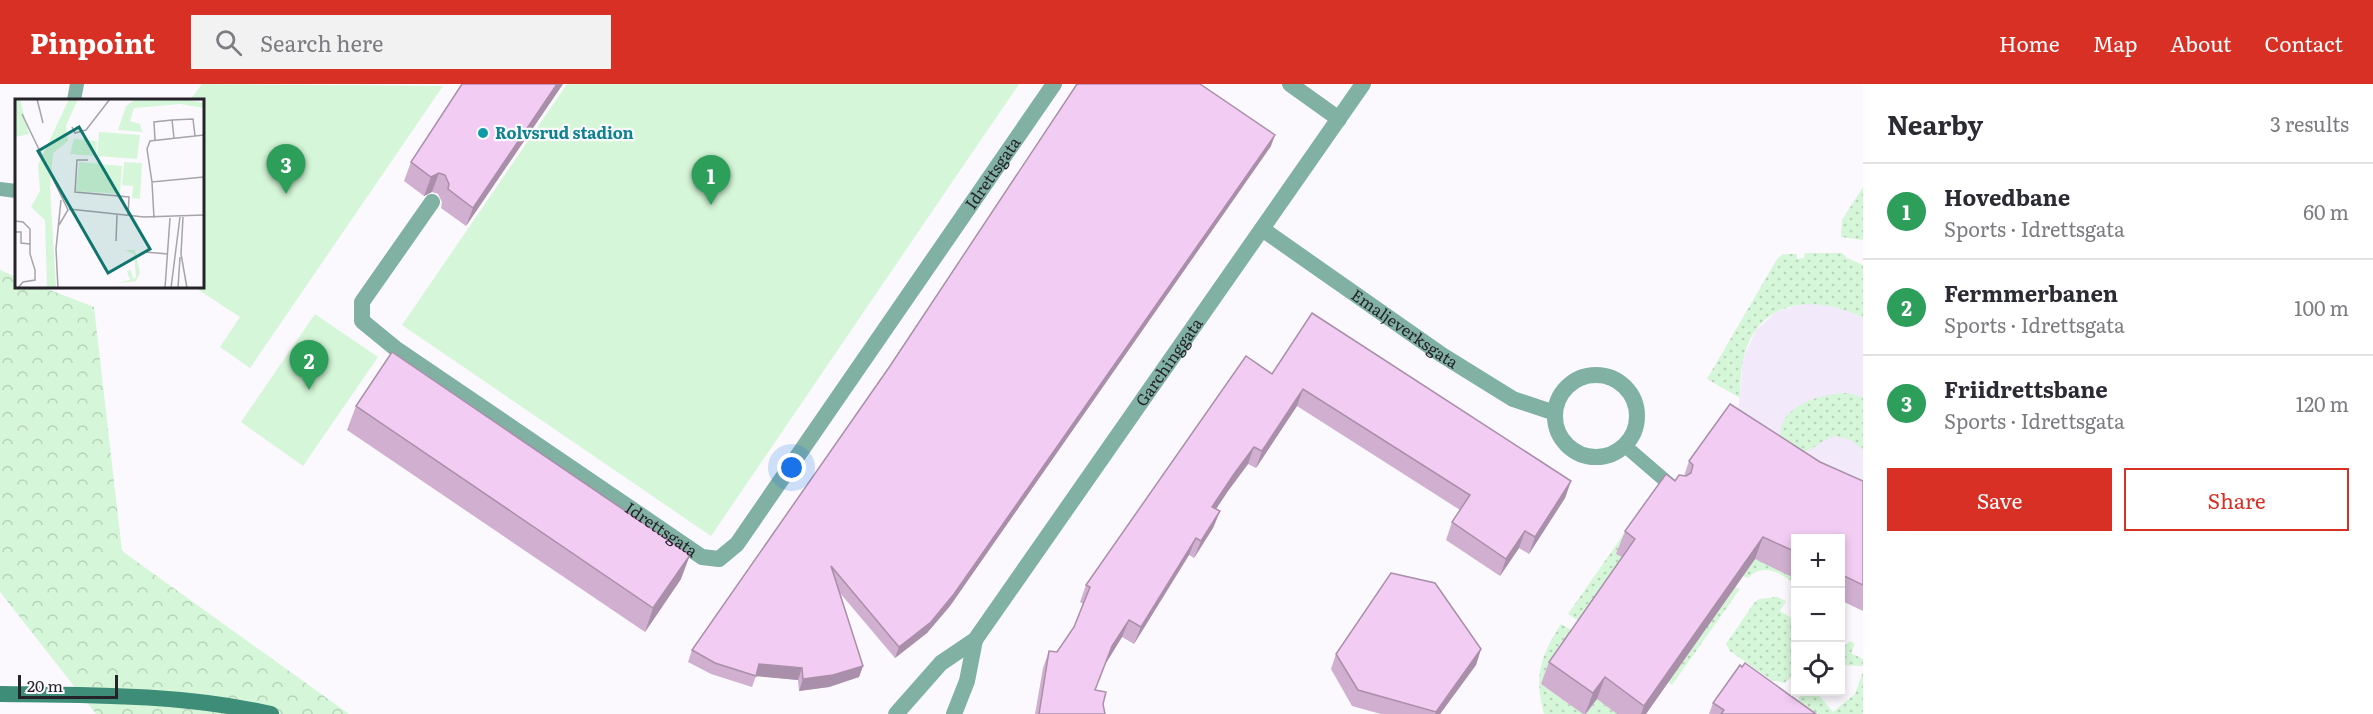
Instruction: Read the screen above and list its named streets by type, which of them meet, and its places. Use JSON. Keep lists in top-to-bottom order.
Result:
{
  "streets": {
    "street": ["Idrettsgata", "Emaljeverksgata", "Garchinggata"]
  },
  "crossings": [
    ["Emaljeverksgata", "Garchinggata"]
  ],
  "places": ["Rolvsrud stadion"],
  "scale_bar": "20 m",
  "page": {
    "header": "Pinpoint",
    "search": "Search here",
    "nav": [
      "Home",
      "Map",
      "About",
      "Contact"
    ],
    "heading": ["Nearby", "3 results"],
    "pins": ["3", "1", "2"],
    "list": [
      {
        "mark": "1",
        "name": "Hovedbane",
        "note": "Sports · Idrettsgata",
        "value": "60 m"
      },
      {
        "mark": "2",
        "name": "Fermmerbanen",
        "note": "Sports · Idrettsgata",
        "value": "100 m"
      },
      {
        "mark": "3",
        "name": "Friidrettsbane",
        "note": "Sports · Idrettsgata",
        "value": "120 m"
      }
    ],
    "buttons": ["Save", "Share"],
    "map_buttons": ["+", "−"],
    "scale": "20 m"
  }
}
